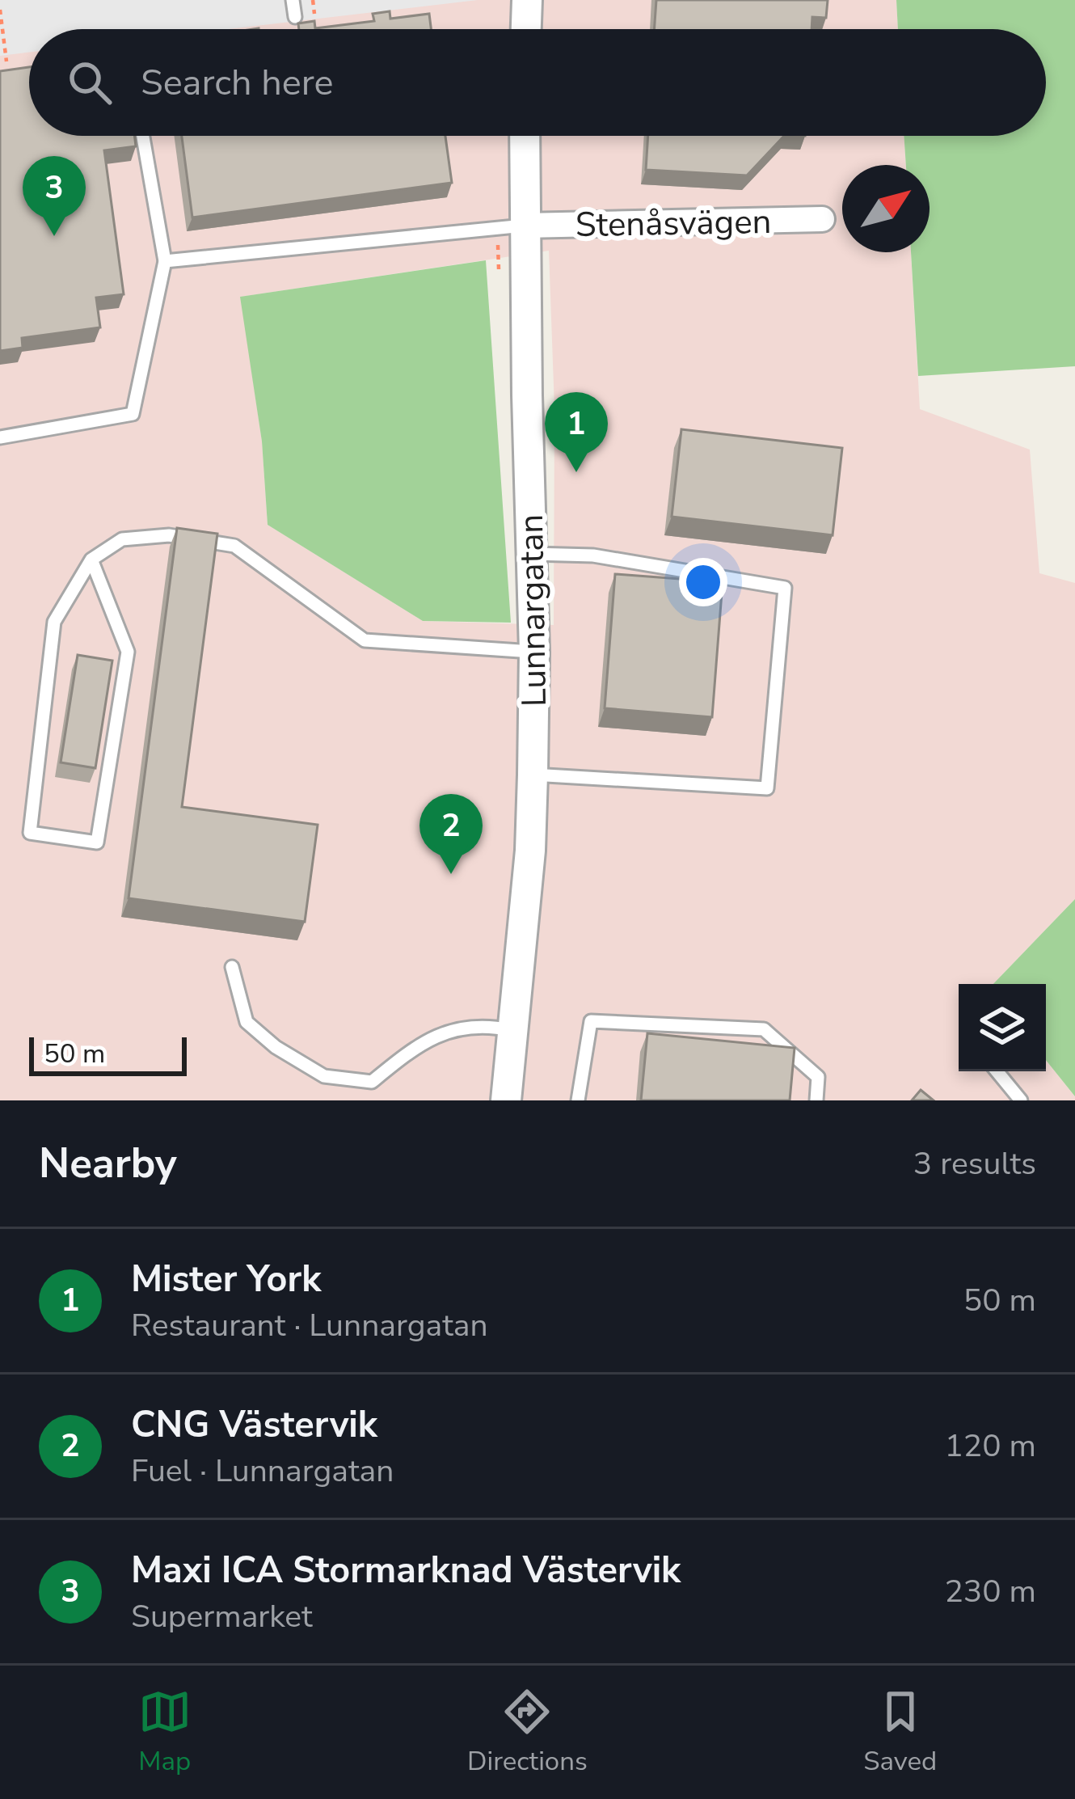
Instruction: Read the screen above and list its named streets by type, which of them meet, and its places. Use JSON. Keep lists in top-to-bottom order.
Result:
{
  "streets": {
    "street": ["Stenåsvägen", "Lunnargatan"]
  },
  "crossings": [
    ["Stenåsvägen", "Lunnargatan"]
  ],
  "scale_bar": "50 m",
  "north": "top right",
  "page": {
    "search": "Search here",
    "pins": ["3", "1", "2"],
    "scale": "50 m",
    "heading": ["Nearby", "3 results"],
    "list": [
      {
        "mark": "1",
        "name": "Mister York",
        "note": "Restaurant · Lunnargatan",
        "value": "50 m"
      },
      {
        "mark": "2",
        "name": "CNG Västervik",
        "note": "Fuel · Lunnargatan",
        "value": "120 m"
      },
      {
        "mark": "3",
        "name": "Maxi ICA Stormarknad Västervik",
        "note": "Supermarket",
        "value": "230 m"
      }
    ],
    "nav": ["Map", "Directions", "Saved"]
  }
}
